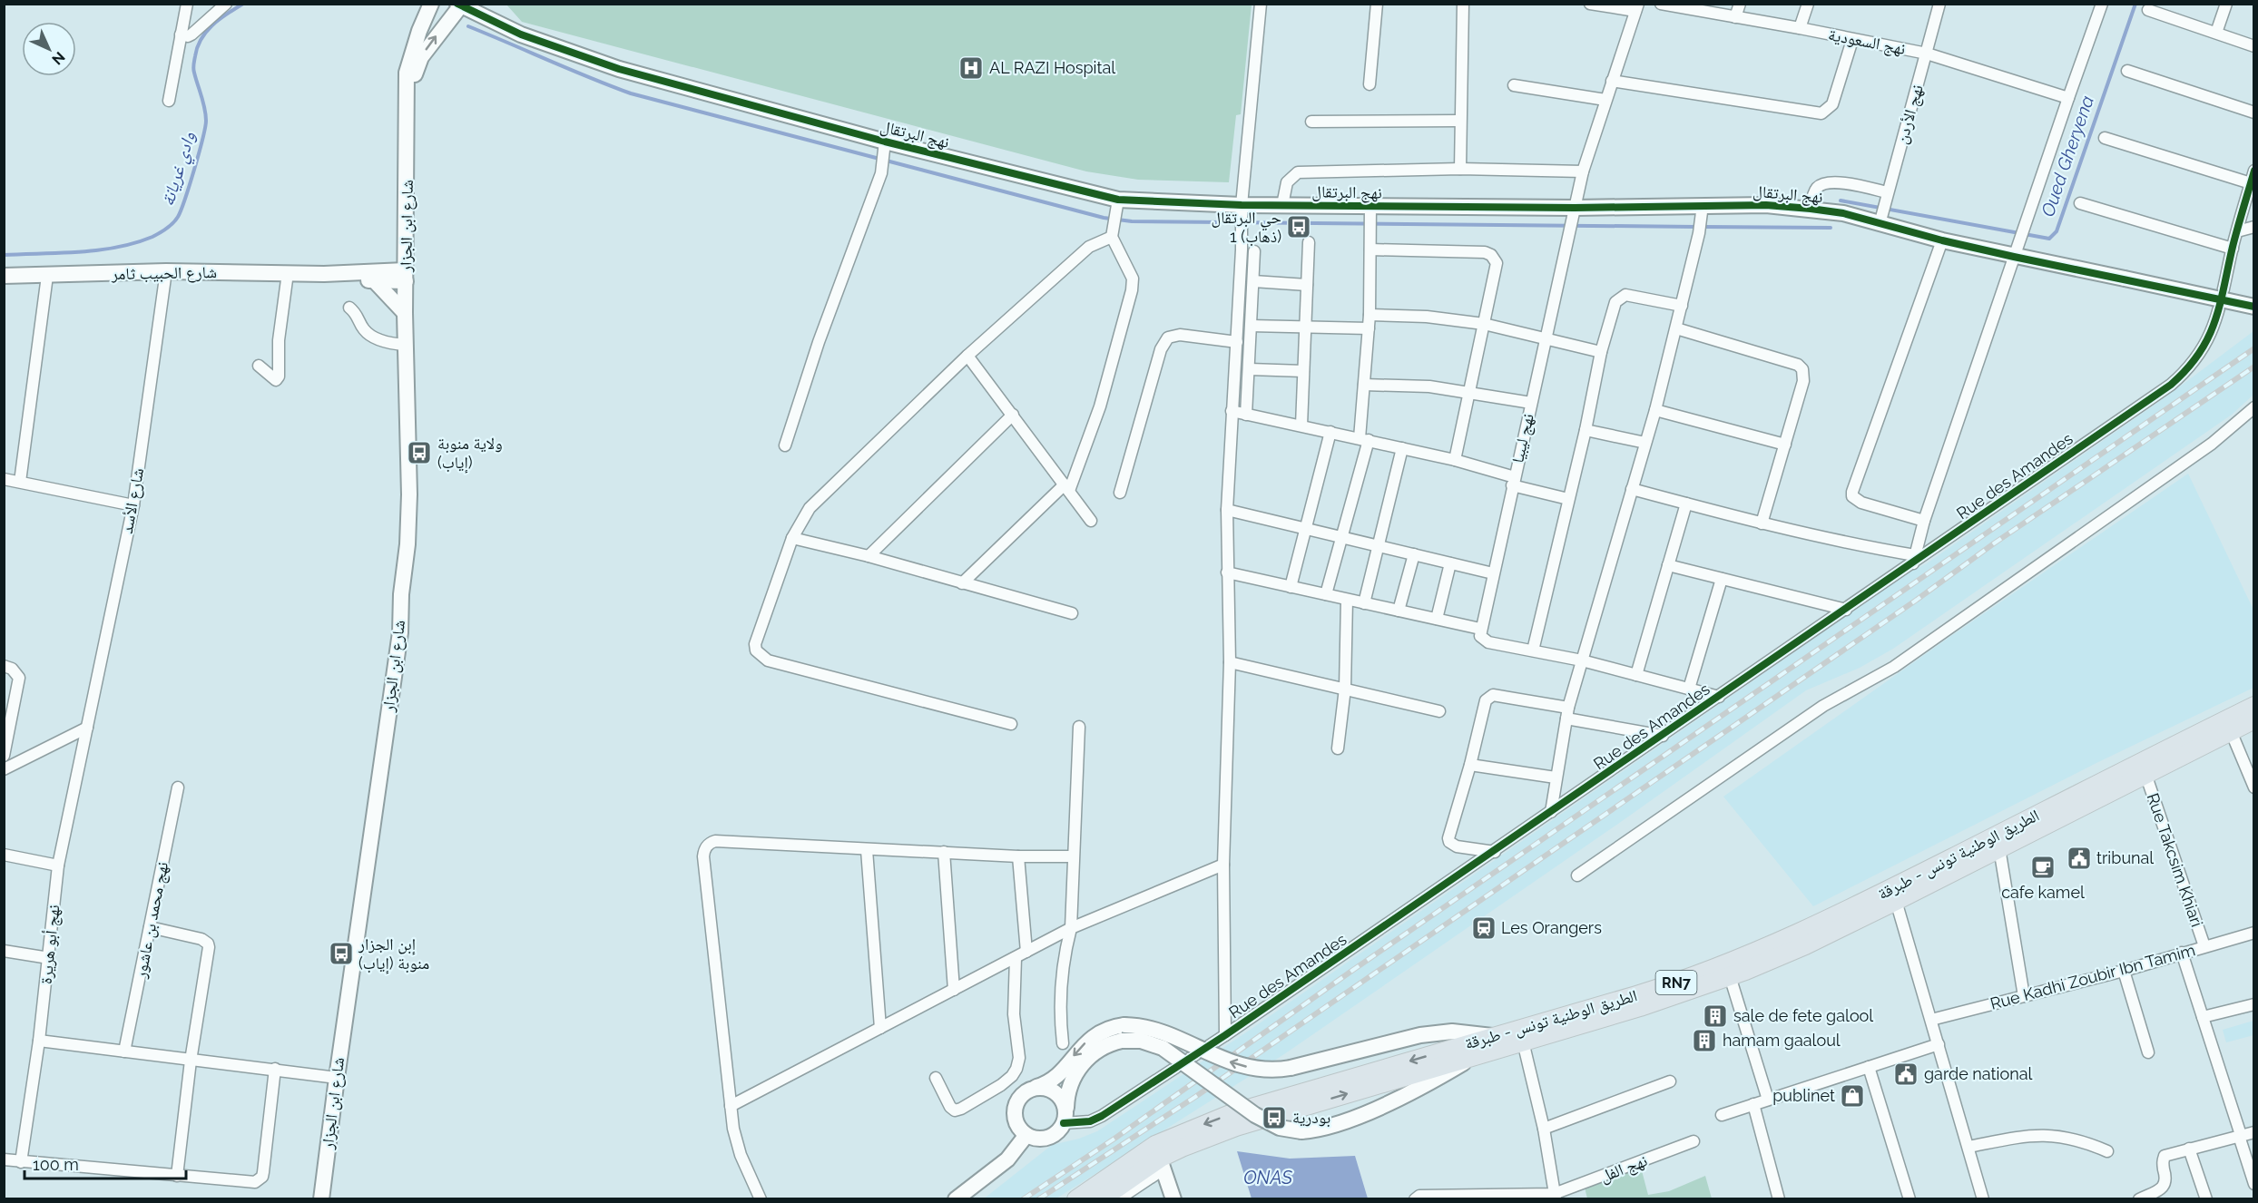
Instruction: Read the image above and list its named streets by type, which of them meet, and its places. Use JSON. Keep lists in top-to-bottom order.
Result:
{
  "streets": {
    "main road": ["الطريق الوطنية تونس - طبرقة", "RN7"],
    "street": [
      "نهج السعودية",
      "نهج الأردن",
      "نهج البرتقال",
      "شارع ابن الجزار",
      "شارع الحبيب ثامر",
      "نهج ليبيا",
      "Rue des Amandes",
      "شارع الأسد",
      "Rue Takcsim Khiari",
      "نهج محمد بن عاشور",
      "نهج أبو هريرة",
      "Rue Kadhi Zoubir Ibn Tamim",
      "نهج الفل"
    ]
  },
  "crossings": [
    ["نهج السعودية", "نهج الأردن"],
    ["نهج الأردن", "نهج البرتقال"],
    ["نهج البرتقال", "شارع ابن الجزار"],
    ["نهج البرتقال", "نهج ليبيا"],
    ["شارع ابن الجزار", "شارع الحبيب ثامر"],
    ["شارع الحبيب ثامر", "شارع الأسد"],
    ["شارع الأسد", "نهج أبو هريرة"],
    ["الطريق الوطنية تونس - طبرقة", "Rue Takcsim Khiari"],
    ["Rue Takcsim Khiari", "Rue Kadhi Zoubir Ibn Tamim"]
  ],
  "water": ["Oued Gheryena", "وادي غريانة", "ONAS"],
  "places": {
    "hospital": ["AL RAZI Hospital"],
    "bus stop": [
      "حي البرتقال 1 (ذهاب)",
      "ولاية منوبة (إياب)",
      "إبن الجزار منوبة (إياب)",
      "بودرية"
    ],
    "public building": ["tribunal", "garde national"],
    "cafe": ["cafe kamel"],
    "station": ["Les Orangers"],
    "building": ["sale de fete galool", "hamam gaaloul"],
    "shop": ["publinet"]
  },
  "scale_bar": "100 m",
  "north": "bottom right"
}
